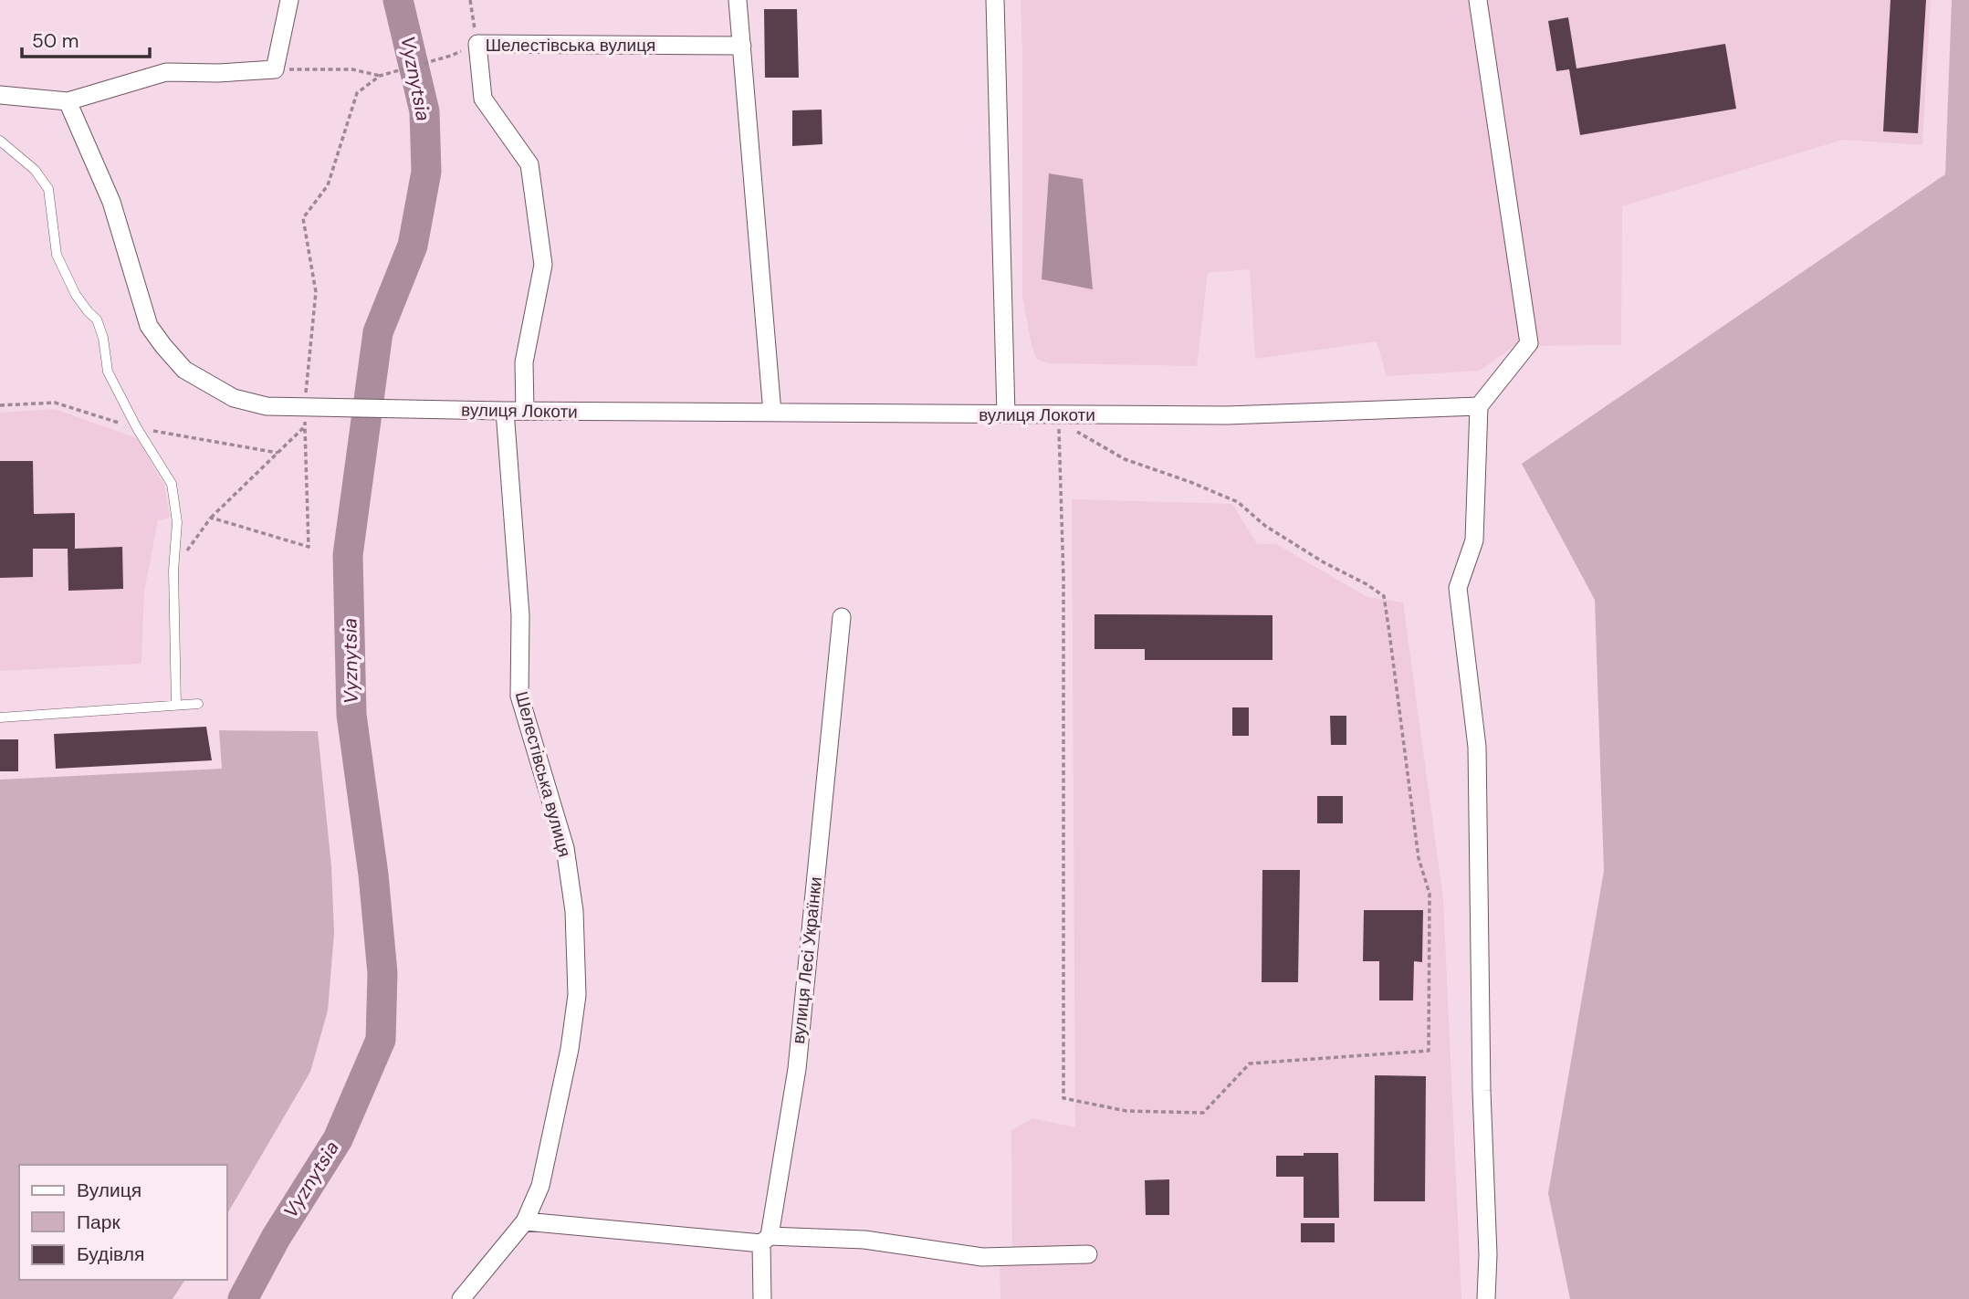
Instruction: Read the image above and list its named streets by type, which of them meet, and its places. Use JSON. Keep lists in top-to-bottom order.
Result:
{
  "streets": {
    "street": ["Шелестівська вулиця", "вулиця Локоти", "вулиця Лесі Українки"]
  },
  "crossings": [
    ["Шелестівська вулиця", "вулиця Локоти"]
  ],
  "water": ["Vyznytsia"],
  "legend": ["Вулиця", "Парк", "Будівля"],
  "scale_bar": "50 m"
}
